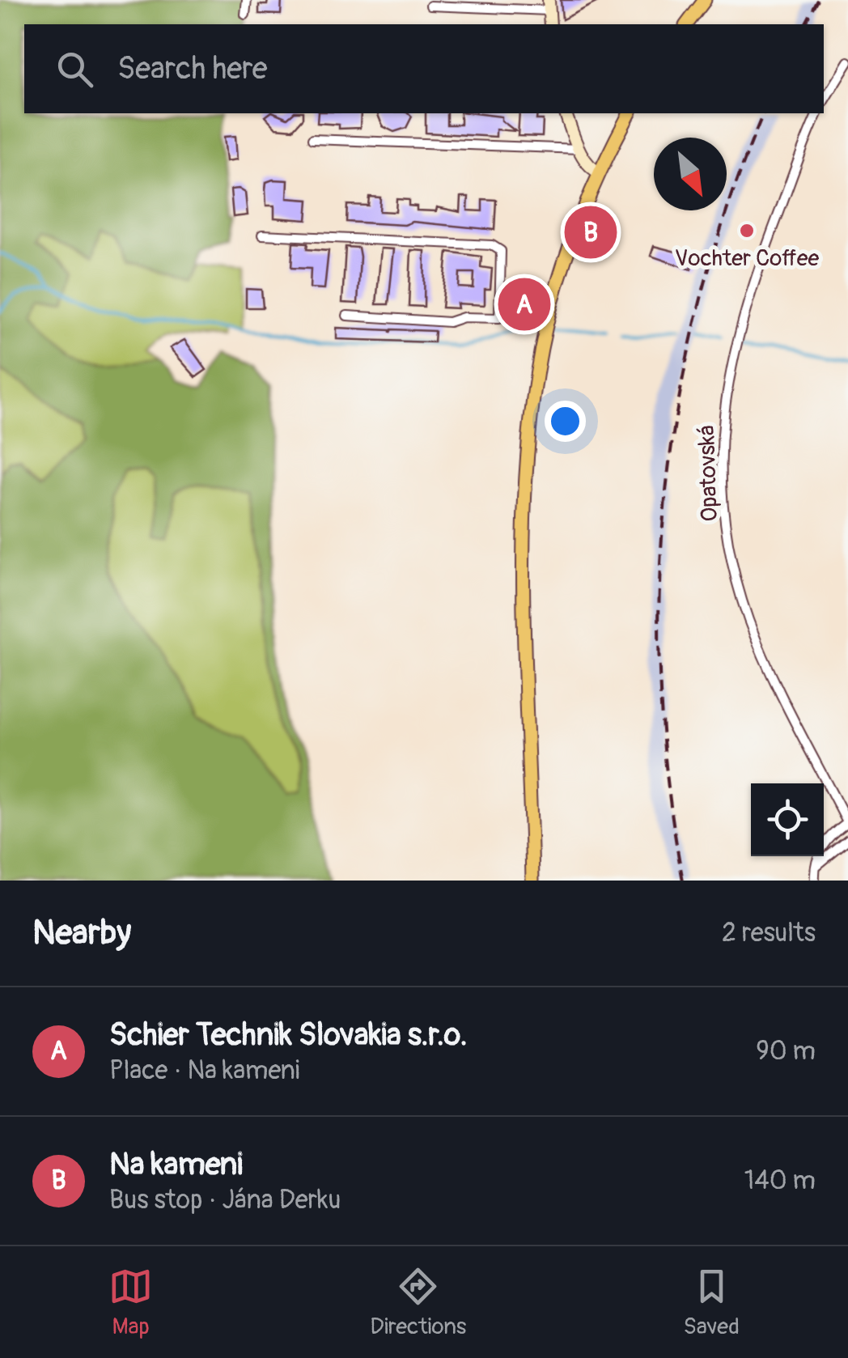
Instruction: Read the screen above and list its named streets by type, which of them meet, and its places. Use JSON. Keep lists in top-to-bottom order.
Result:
{
  "streets": {
    "street": ["Opatovská"]
  },
  "places": ["Vochter Coffee"],
  "north": "bottom right",
  "page": {
    "search": "Search here",
    "pins": ["B", "A"],
    "heading": ["Nearby", "2 results"],
    "list": [
      {
        "mark": "A",
        "name": "Schier Technik Slovakia s.r.o.",
        "note": "Place · Na kameni",
        "value": "90 m"
      },
      {
        "mark": "B",
        "name": "Na kameni",
        "note": "Bus stop · Jána Derku",
        "value": "140 m"
      }
    ],
    "nav": ["Map", "Directions", "Saved"]
  }
}
